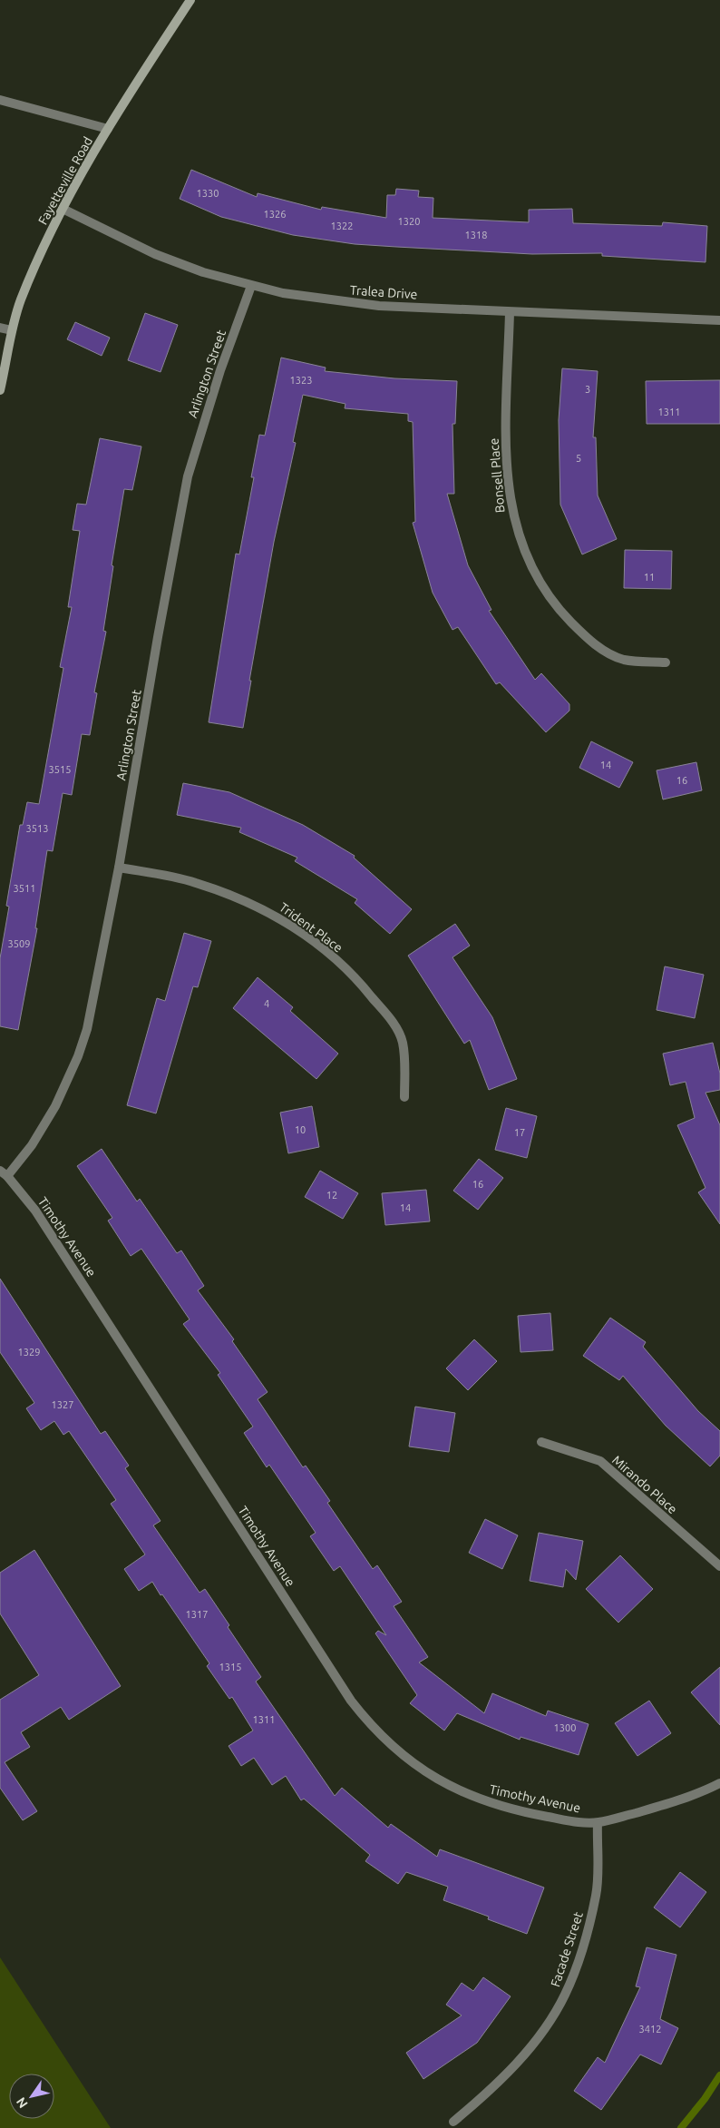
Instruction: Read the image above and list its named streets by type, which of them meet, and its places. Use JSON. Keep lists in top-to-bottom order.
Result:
{
  "streets": {
    "main road": ["Fayetteville Road"],
    "street": [
      "Tralea Drive",
      "Arlington Street",
      "Bonsell Place",
      "Trident Place",
      "Timothy Avenue",
      "Mirando Place",
      "Facade Street"
    ]
  },
  "crossings": [
    ["Fayetteville Road", "Tralea Drive"],
    ["Tralea Drive", "Arlington Street"],
    ["Tralea Drive", "Bonsell Place"],
    ["Arlington Street", "Trident Place"],
    ["Arlington Street", "Timothy Avenue"],
    ["Timothy Avenue", "Facade Street"]
  ],
  "house_numbers": [
    "1330",
    "1326",
    "1320",
    "1322",
    "1318",
    "1323",
    "3",
    "1311",
    "5",
    "11",
    "14",
    "3515",
    "16",
    "3513",
    "3511",
    "3509",
    "4",
    "10",
    "17",
    "16",
    "12",
    "14",
    "1329",
    "1327",
    "1317",
    "1315",
    "1311",
    "1300",
    "3412"
  ],
  "north": "bottom left"
}
